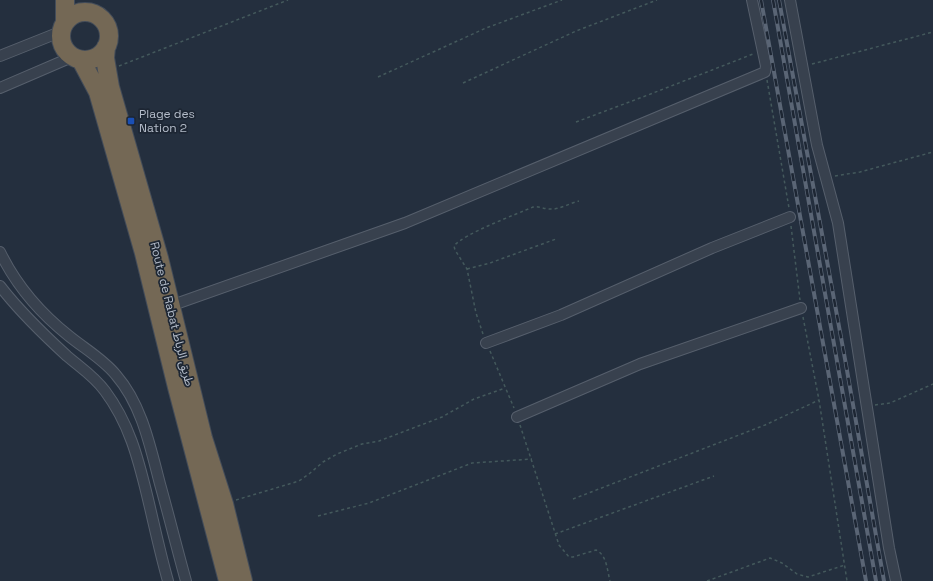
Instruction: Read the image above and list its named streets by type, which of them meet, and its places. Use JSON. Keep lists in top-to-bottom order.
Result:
{
  "streets": {
    "highway": ["Route de Rabat طريق الرباط"]
  },
  "places": {
    "transit": ["Plage des Nation 2"]
  }
}
